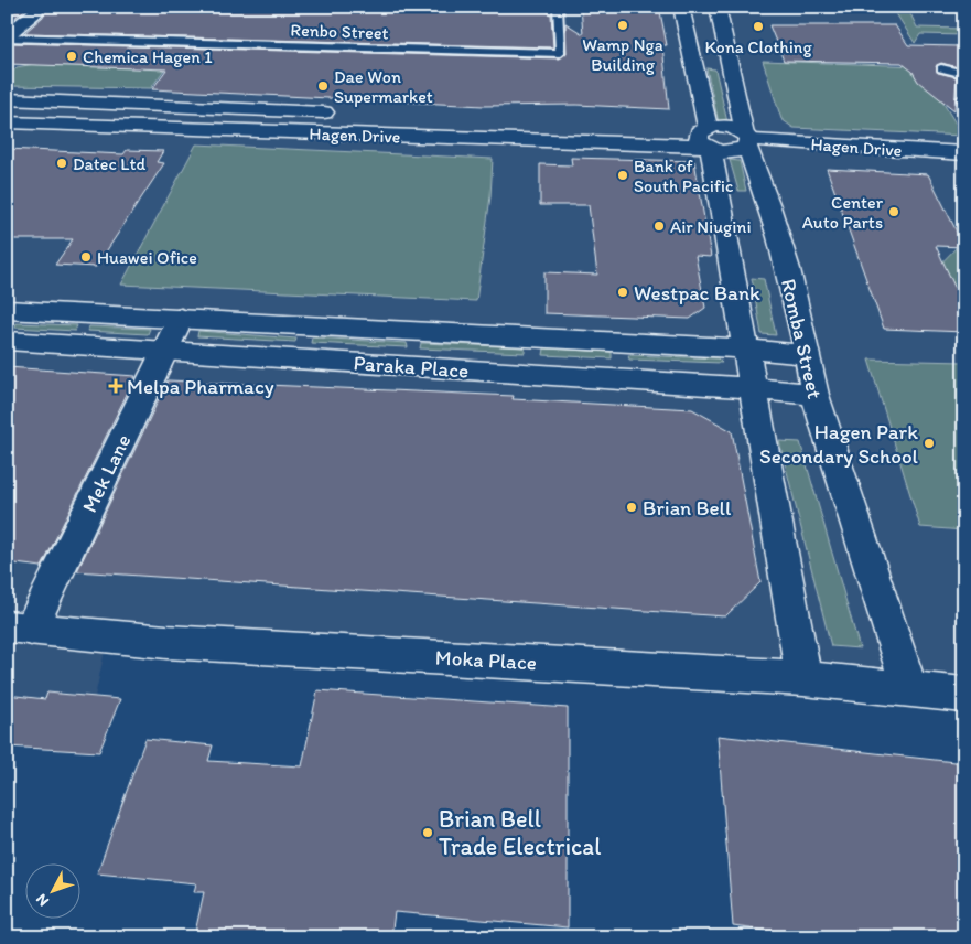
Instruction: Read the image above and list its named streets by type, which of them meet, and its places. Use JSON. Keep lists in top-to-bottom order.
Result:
{
  "streets": {
    "street": [
      "Hagen Drive",
      "Romba Street",
      "Paraka Place",
      "Mek Lane",
      "Moka Place"
    ],
    "lane": ["Renbo Street"]
  },
  "crossings": [
    ["Hagen Drive", "Romba Street"],
    ["Romba Street", "Paraka Place"],
    ["Romba Street", "Moka Place"],
    ["Paraka Place", "Mek Lane"],
    ["Mek Lane", "Moka Place"]
  ],
  "places": {
    "other": [
      "Wamp Nga Building",
      "Kona Clothing",
      "Chemica Hagen 1",
      "Dae Won Supermarket",
      "Datec Ltd",
      "Bank of South Pacific",
      "Center Auto Parts",
      "Air Niugini",
      "Huawei Ofice",
      "Westpac Bank",
      "Hagen Park Secondary School",
      "Brian Bell",
      "Brian Bell Trade Electrical"
    ],
    "health": ["Melpa Pharmacy"]
  },
  "north": "bottom left"
}
